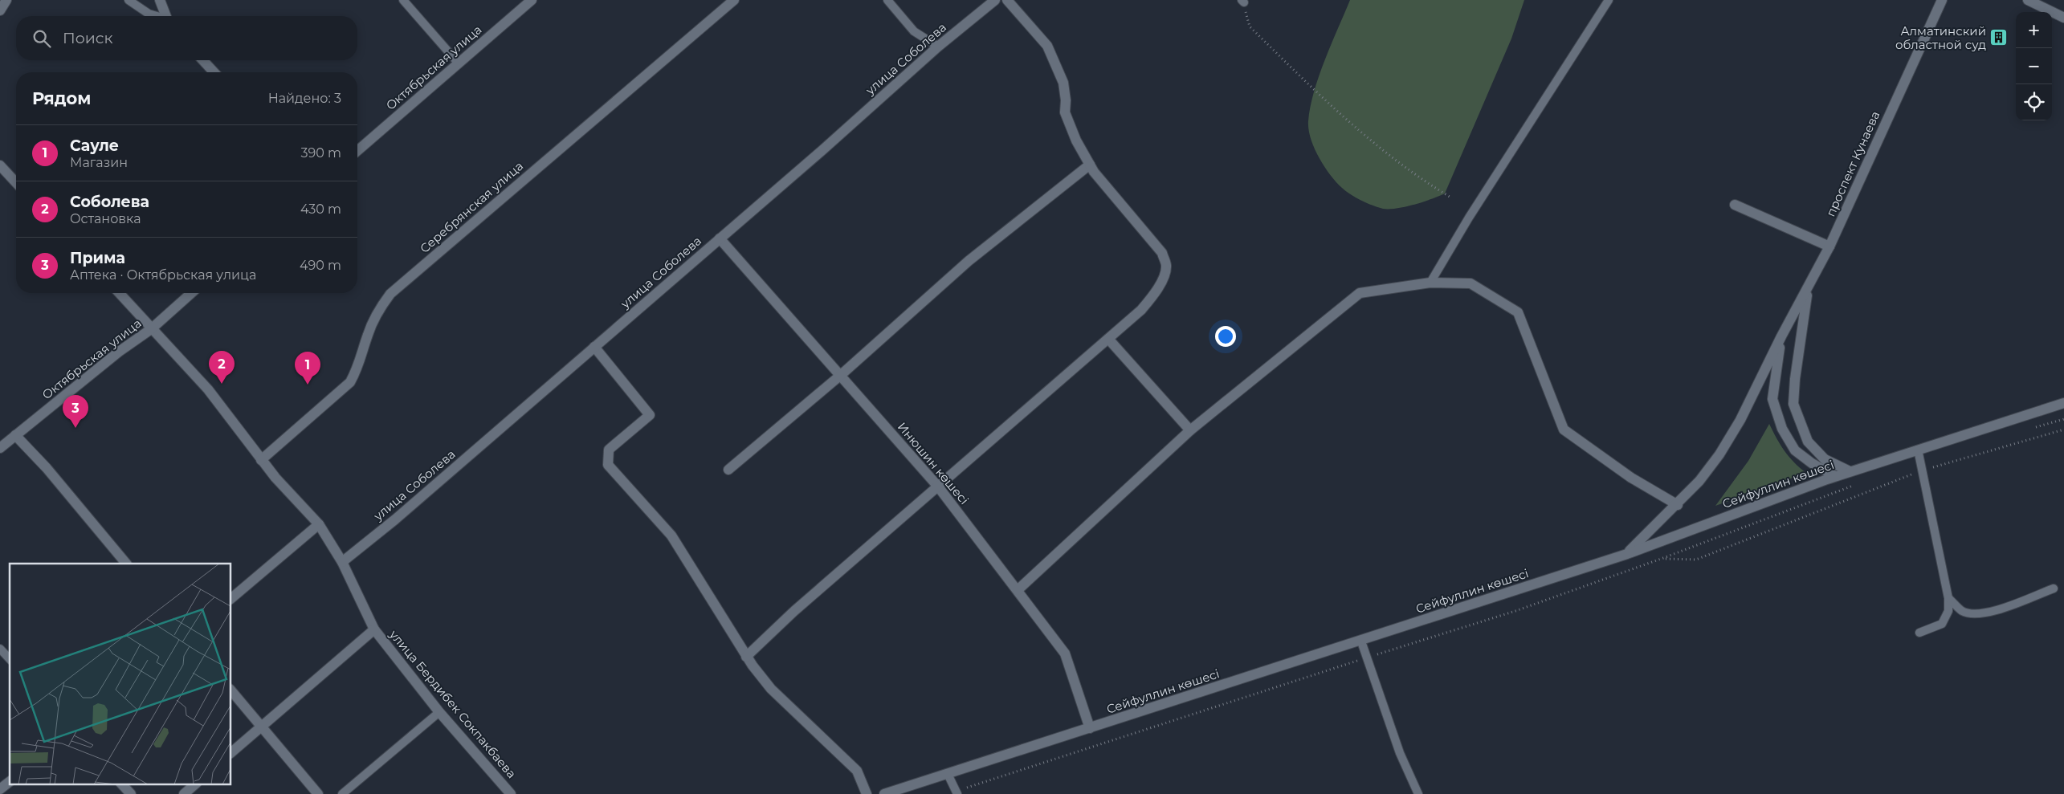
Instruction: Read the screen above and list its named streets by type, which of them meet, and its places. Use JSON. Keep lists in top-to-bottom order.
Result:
{
  "streets": {
    "street": [
      "улица Соболева",
      "Октябрьская улица",
      "проспект Кунаева",
      "Серебрянская улица",
      "Инюшин көшесі",
      "Сейфуллин көшесі",
      "улица Бердибек Сокпакбаева"
    ]
  },
  "crossings": [
    ["улица Соболева", "Инюшин көшесі"],
    ["улица Соболева", "улица Бердибек Сокпакбаева"],
    ["Октябрьская улица", "улица Бердибек Сокпакбаева"],
    ["проспект Кунаева", "Сейфуллин көшесі"],
    ["Серебрянская улица", "улица Бердибек Сокпакбаева"],
    ["Инюшин көшесі", "Сейфуллин көшесі"]
  ],
  "places": {
    "building": ["Алматинский областной суд"]
  },
  "page": {
    "map_buttons": ["+", "−"],
    "search": "Поиск",
    "heading": ["Рядом", "Найдено: 3"],
    "list": [
      {
        "mark": "1",
        "name": "Сауле",
        "note": "Магазин",
        "value": "390 m"
      },
      {
        "mark": "2",
        "name": "Соболева",
        "note": "Остановка",
        "value": "430 m"
      },
      {
        "mark": "3",
        "name": "Прима",
        "note": "Аптека · Октябрьская улица",
        "value": "490 m"
      }
    ],
    "pins": ["2", "1", "3"]
  }
}
